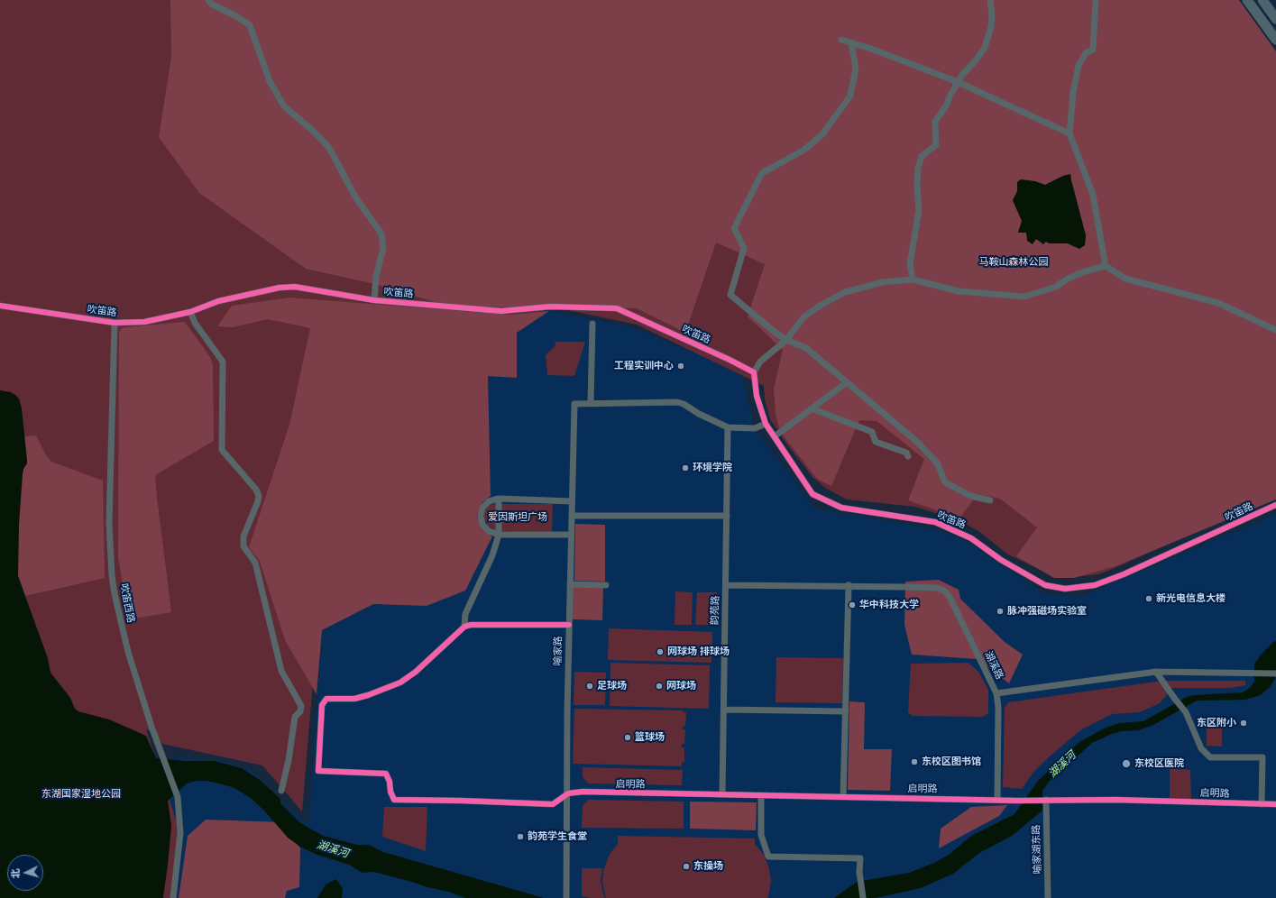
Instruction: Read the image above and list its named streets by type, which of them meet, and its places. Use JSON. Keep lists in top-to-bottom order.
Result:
{
  "streets": {
    "street": [
      "吹笛路",
      "吹笛西路",
      "韵苑路",
      "喻家路",
      "湖溪路",
      "启明路",
      "喻家湖东路"
    ]
  },
  "crossings": [
    ["吹笛路", "吹笛西路"],
    ["韵苑路", "湖溪路"],
    ["韵苑路", "启明路"],
    ["喻家路", "启明路"],
    ["启明路", "喻家湖东路"]
  ],
  "water": ["湖溪河"],
  "parks": ["马鞍山森林公园", "爱因斯坦广场", "东湖国家湿地公园"],
  "places": [
    "工程实训中心",
    "环境学院",
    "新光电信息大楼",
    "华中科技大学",
    "脉冲强磁场实验室",
    "网球场 排球场",
    "足球场",
    "网球场",
    "东区附小",
    "篮球场",
    "东校区图书馆",
    "东校区医院",
    "韵苑学生食堂",
    "东操场"
  ],
  "north": "left"
}
